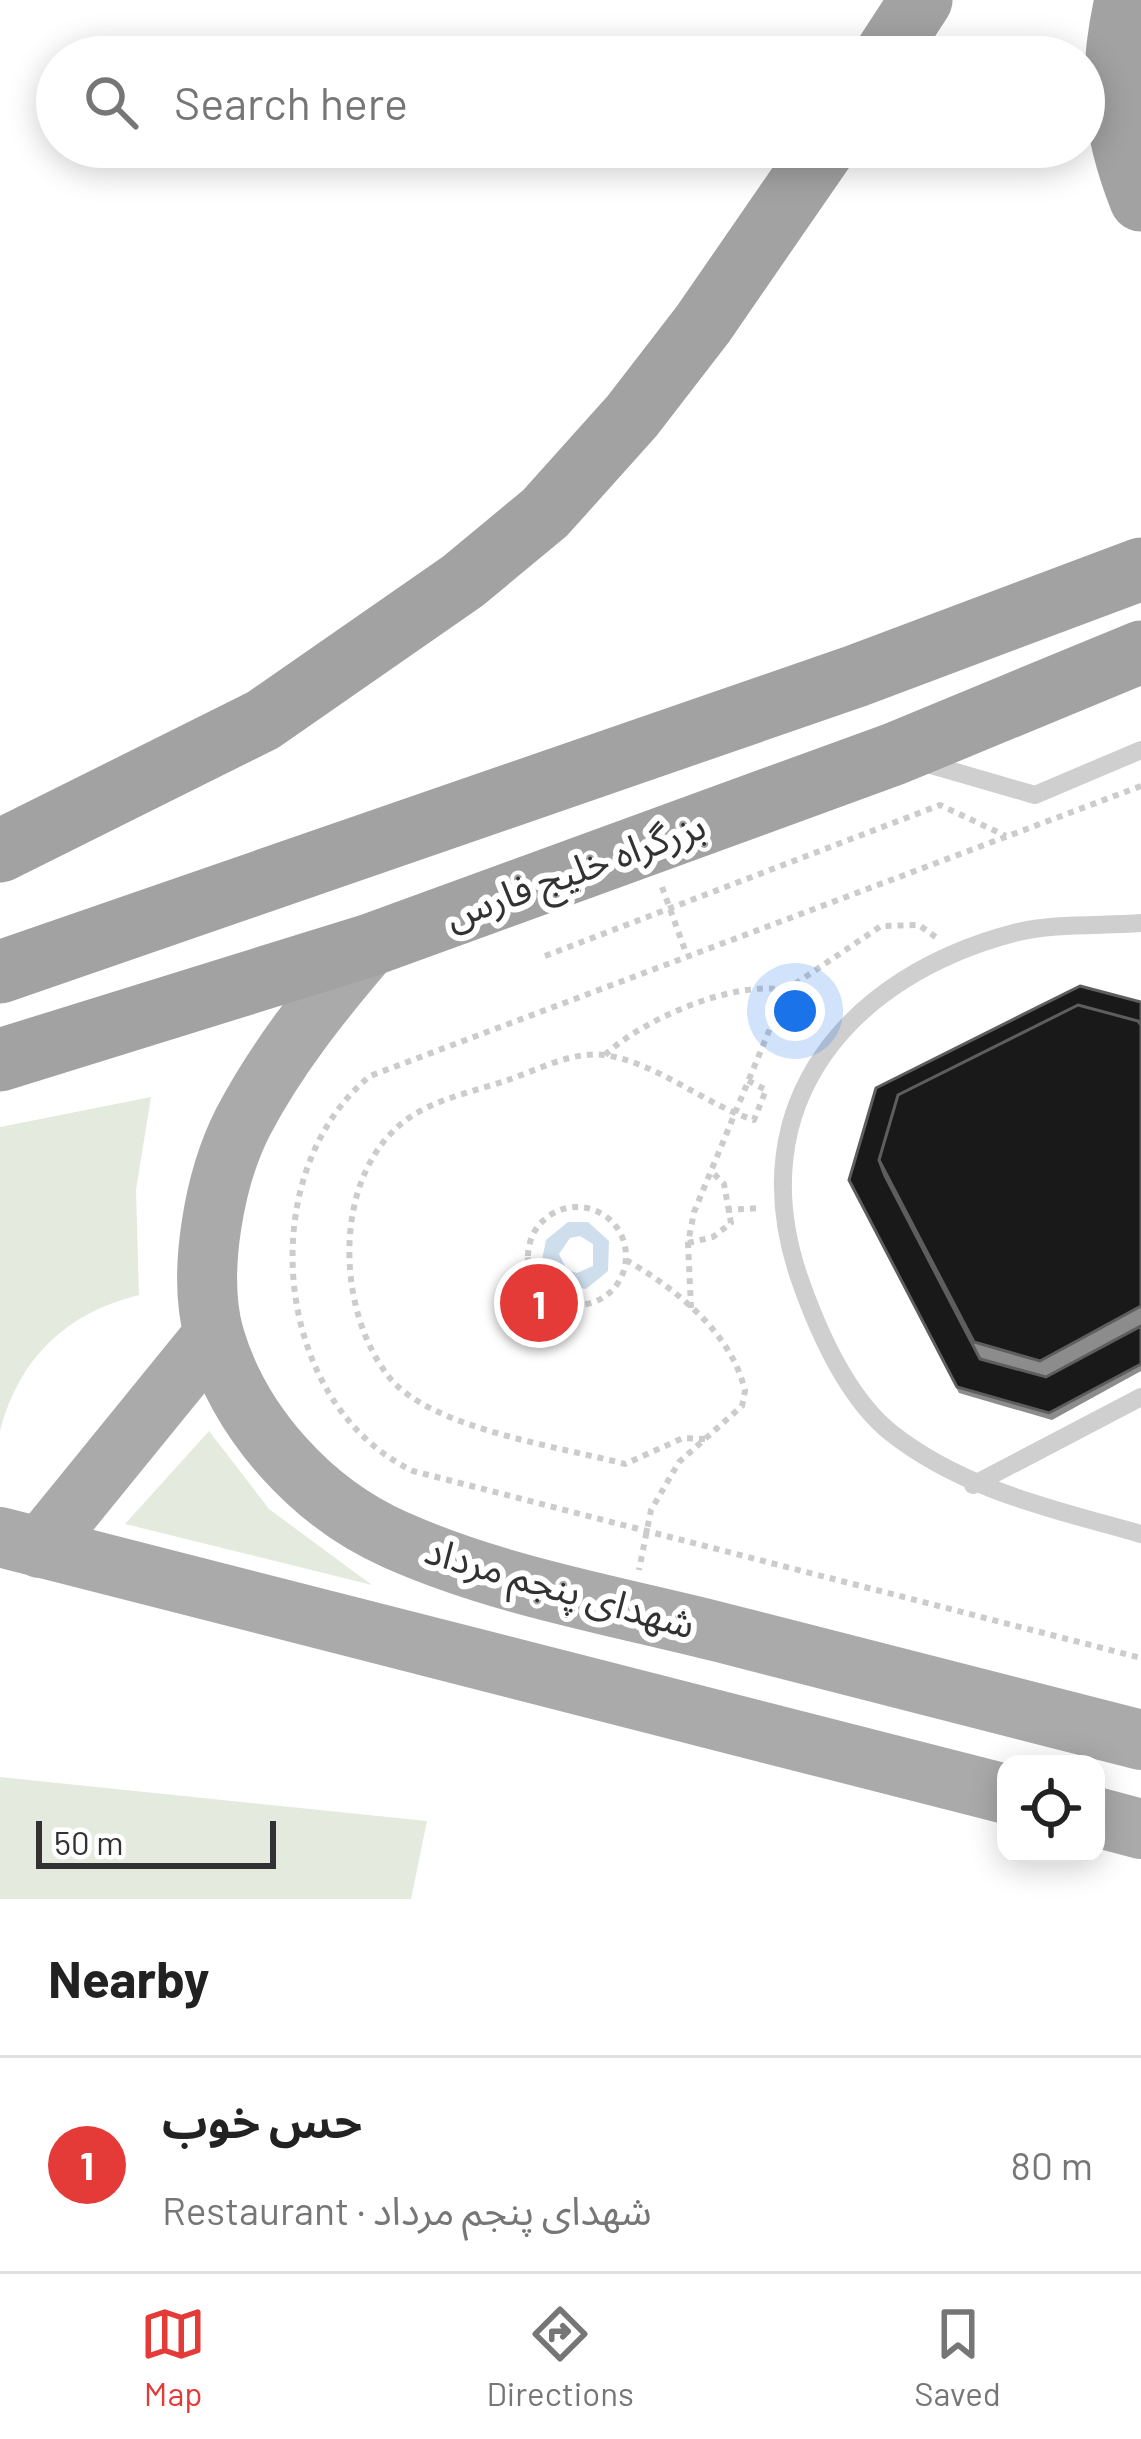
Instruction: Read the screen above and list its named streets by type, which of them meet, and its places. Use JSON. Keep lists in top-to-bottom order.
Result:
{
  "streets": {
    "highway": ["بزرگراه خلیج فارس"],
    "main road": ["شهدای پنجم مرداد"]
  },
  "crossings": [
    ["بزرگراه خلیج فارس", "شهدای پنجم مرداد"]
  ],
  "scale_bar": "50 m",
  "page": {
    "search": "Search here",
    "pins": "1",
    "scale": "50 m",
    "heading": "Nearby",
    "list": [
      {
        "mark": "1",
        "name": "حس خوب",
        "note": "Restaurant · شهدای پنجم مرداد",
        "value": "80 m"
      }
    ],
    "nav": ["Map", "Directions", "Saved"]
  }
}
